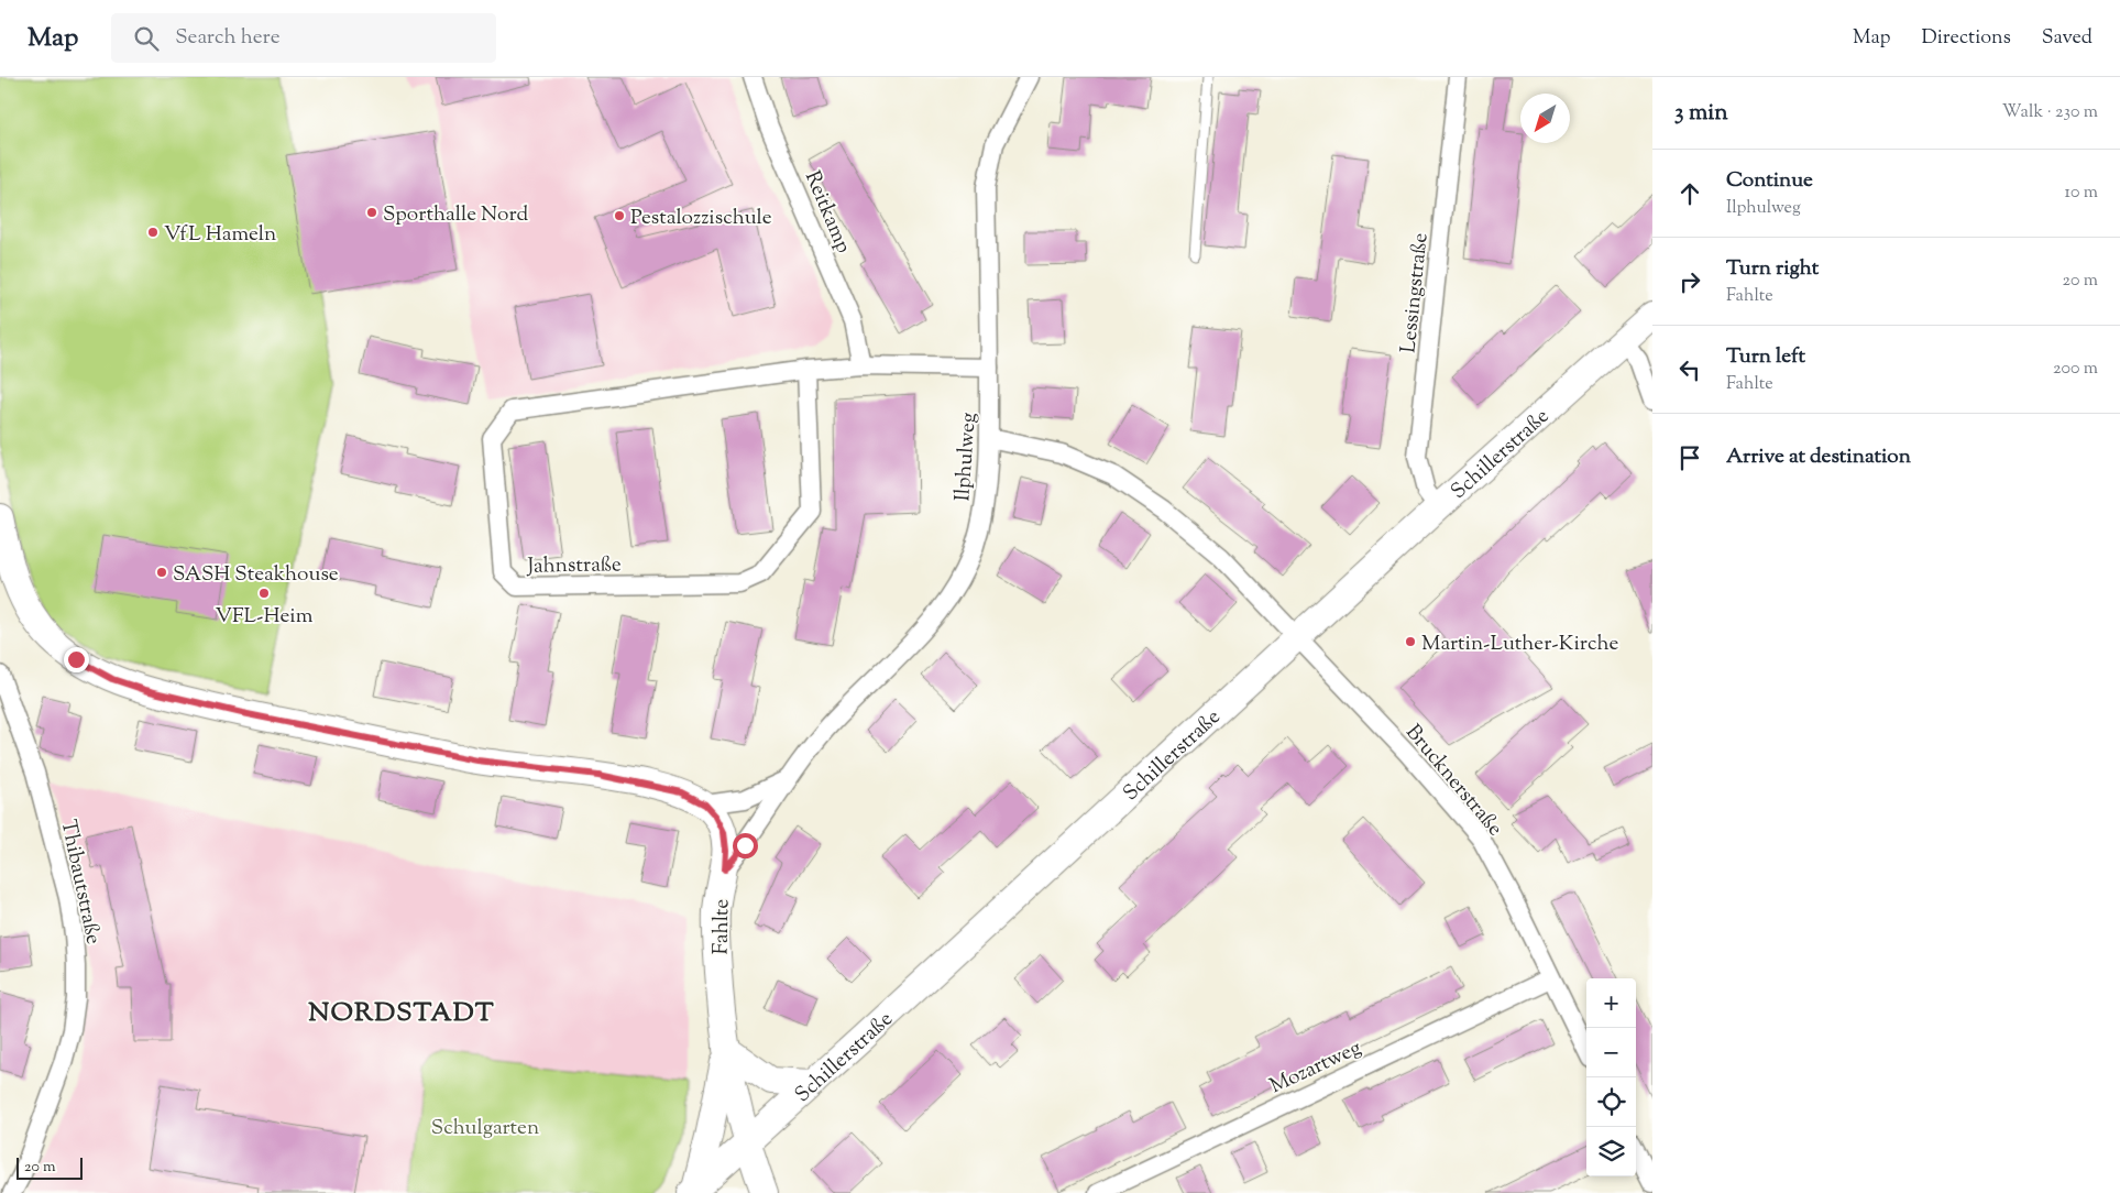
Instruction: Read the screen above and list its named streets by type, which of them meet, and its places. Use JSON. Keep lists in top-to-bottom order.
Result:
{
  "streets": {
    "main road": ["Schillerstraße", "Fahlte"],
    "street": [
      "Reitkamp",
      "Lessingstraße",
      "Ilphulweg",
      "Jahnstraße",
      "Brucknerstraße",
      "Thibautstraße",
      "Mozartweg"
    ]
  },
  "crossings": [
    ["Reitkamp", "Jahnstraße"],
    ["Lessingstraße", "Schillerstraße"],
    ["Schillerstraße", "Brucknerstraße"],
    ["Schillerstraße", "Fahlte"],
    ["Ilphulweg", "Jahnstraße"],
    ["Ilphulweg", "Brucknerstraße"],
    ["Ilphulweg", "Fahlte"],
    ["Brucknerstraße", "Mozartweg"]
  ],
  "districts": ["NORDSTADT"],
  "parks": ["Schulgarten"],
  "places": [
    "Sporthalle Nord",
    "Pestalozzischule",
    "VfL Hameln",
    "SASH Steakhouse",
    "VFL-Heim",
    "Martin-Luther-Kirche"
  ],
  "scale_bar": "20 m",
  "north": "bottom left",
  "page": {
    "header": "Map",
    "search": "Search here",
    "nav": ["Map", "Directions", "Saved"],
    "heading": ["3 min", "Walk · 230 m"],
    "list": [
      ["Continue", "Ilphulweg", "10 m"],
      ["Turn right", "Fahlte", "20 m"],
      ["Turn left", "Fahlte", "200 m"],
      "Arrive at destination"
    ],
    "map_buttons": ["+", "−"],
    "scale": "20 m"
  }
}
